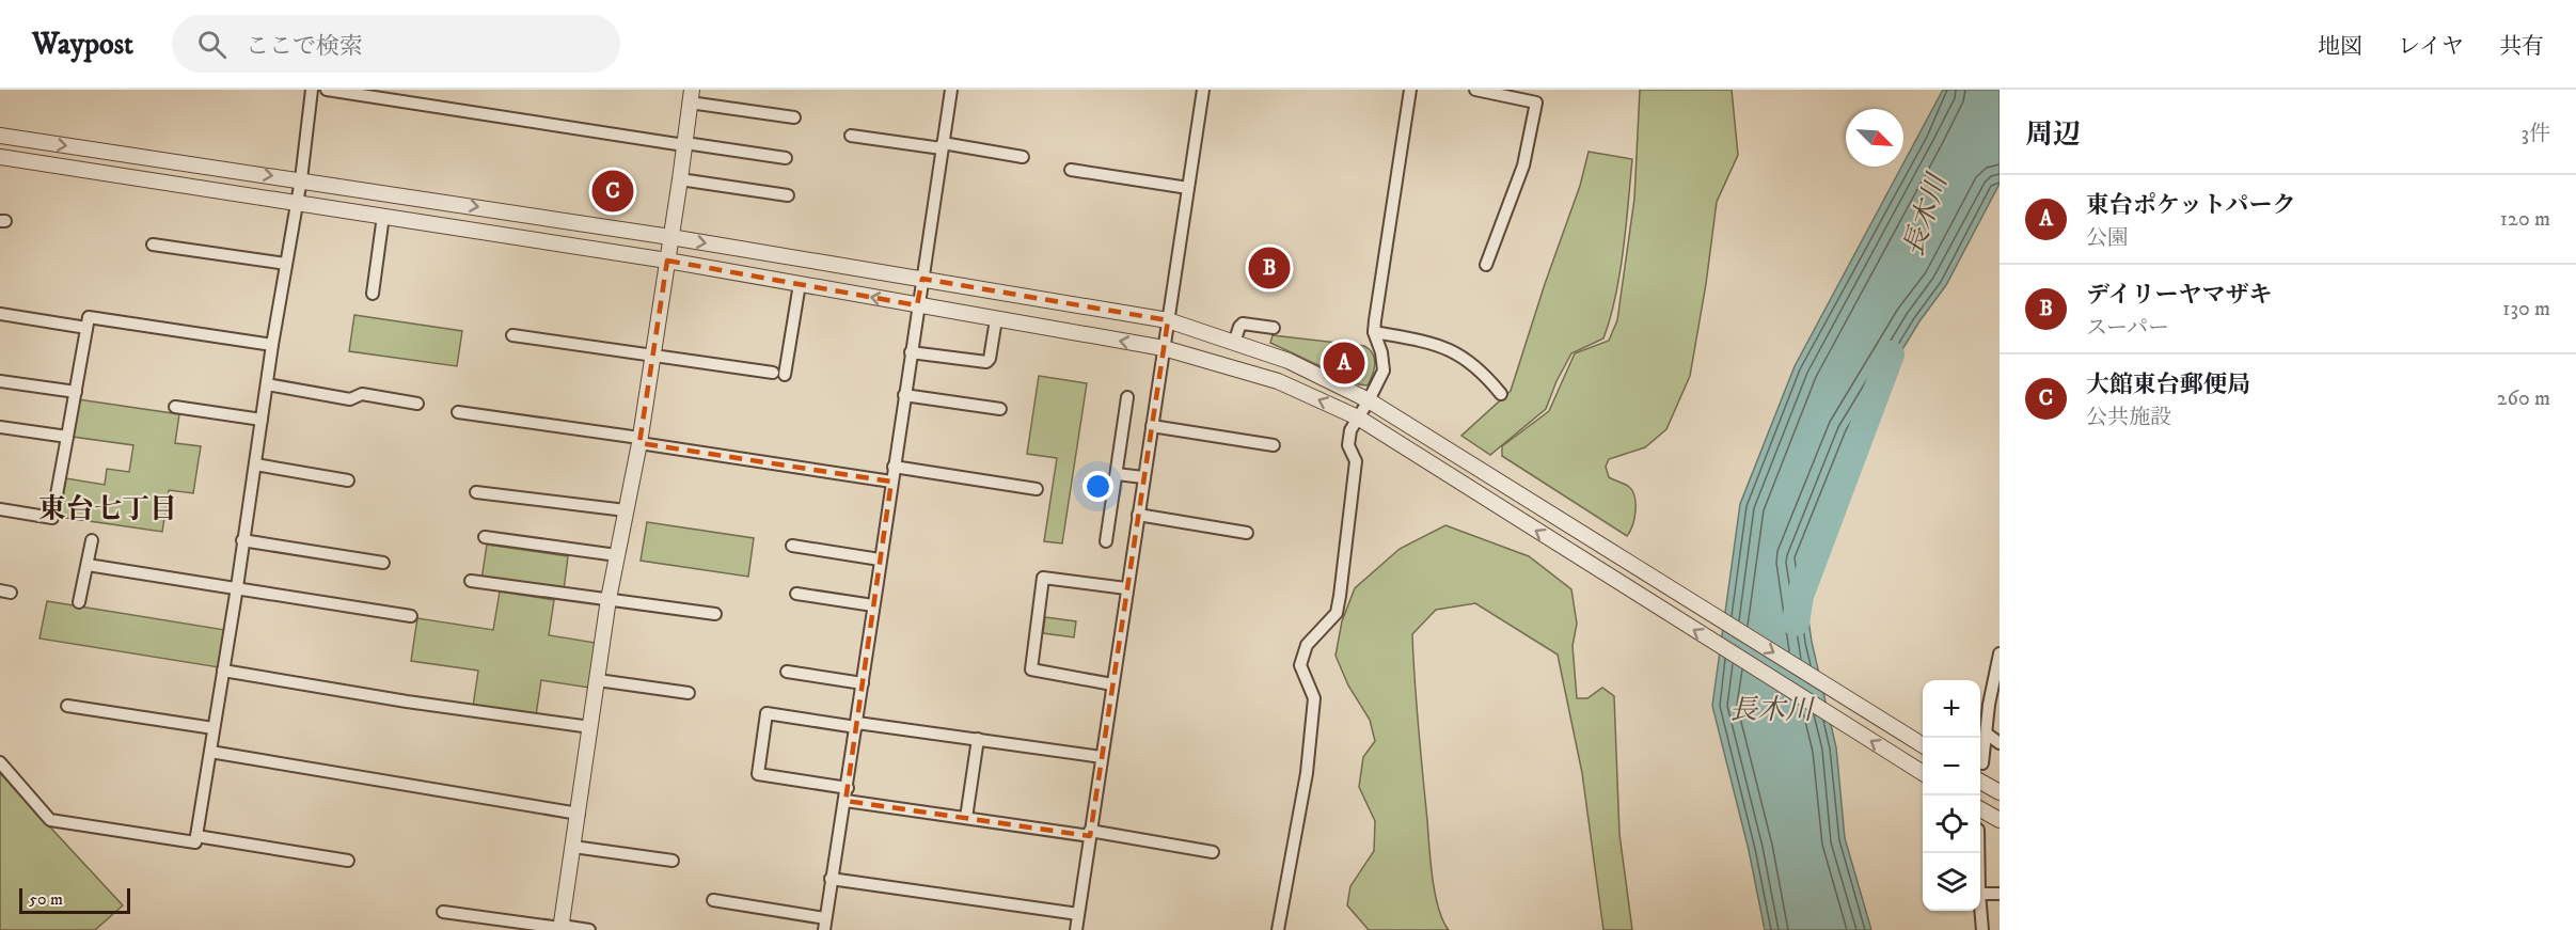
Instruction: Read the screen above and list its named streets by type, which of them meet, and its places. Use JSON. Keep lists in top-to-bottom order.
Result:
{
  "districts": ["東台七丁目"],
  "water": ["長木川"],
  "scale_bar": "50 m",
  "north": "bottom right",
  "page": {
    "header": "Waypost",
    "search": "ここで検索",
    "nav": ["地図", "レイヤ", "共有"],
    "heading": ["周辺", "3件"],
    "pins": ["C", "B", "A"],
    "list": [
      {
        "mark": "A",
        "name": "東台ポケットパーク",
        "note": "公園",
        "value": "120 m"
      },
      {
        "mark": "B",
        "name": "デイリーヤマザキ",
        "note": "スーパー",
        "value": "130 m"
      },
      {
        "mark": "C",
        "name": "大館東台郵便局",
        "note": "公共施設",
        "value": "260 m"
      }
    ],
    "map_buttons": ["+", "−"],
    "scale": "50 m"
  }
}
